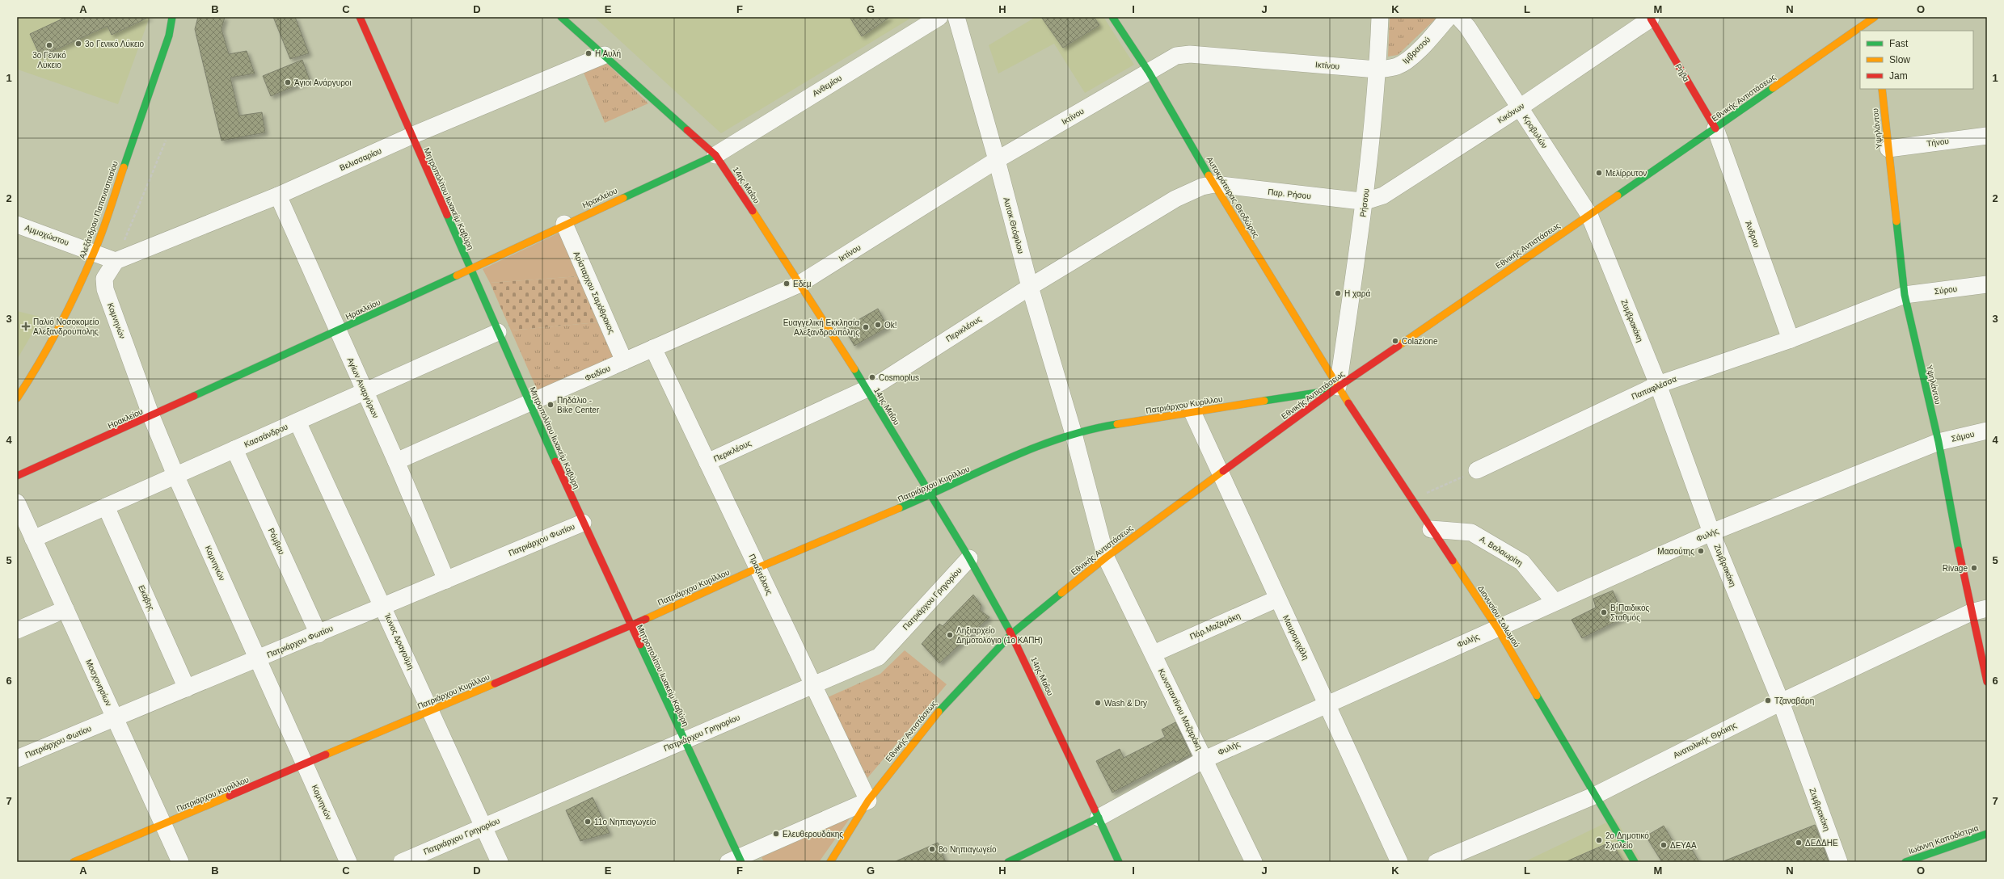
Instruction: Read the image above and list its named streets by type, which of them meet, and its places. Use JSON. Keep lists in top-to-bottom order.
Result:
{
  "streets": {
    "street": [
      "Ιμβρασού",
      "Ικτίνου",
      "Ρήβα",
      "Ανθεμίου",
      "Εθνικής Αντιστάσεως",
      "Κικόνων",
      "Υψηλάντου",
      "Κροβυλών",
      "Τήνου",
      "Βελισσαρίου",
      "14ης Μαΐου",
      "Παρ. Ρήσου",
      "Αυτοκράτειρας Θεοδώρας",
      "Ηρακλείου",
      "Μητροπολίτου Ιωακείμ Καβύρη",
      "Ρήσσου",
      "Αλεξάνδρου Παπαναστασίου",
      "Αυτοκ.Θεόφιλου",
      "Άνδρου",
      "Αμμοχώστου",
      "Σύρου",
      "Αρίσταρχου Σαμόθρακος",
      "Κομνηνών",
      "Ζυμβρακάκη",
      "Περικλέους",
      "Φειδίου",
      "Αγίων Αναργύρων",
      "Παπαφλέσσα",
      "Πατριάρχου Κυρίλλου",
      "Κασσάνδρου",
      "Σάμου",
      "Φυλής",
      "Πατριάρχου Φωτίου",
      "Ρόμβου",
      "Α. Βαλαωρίτη",
      "Πραξιτέλους",
      "Εκάβης",
      "Πατριάρχου Γρηγορίου",
      "Διονυσίου Σολωμού",
      "Πάρ.Μαζαράκη",
      "Μαυρομιχάλη",
      "Ίωνος Δραγούμη",
      "Μοσχονησίων",
      "Κωνσταντίνου Μαζαράκη",
      "Ανατολικής Θράκης",
      "Ιωάννη Καποδίστρια"
    ]
  },
  "crossings": [
    ["Ιμβρασού", "Ικτίνου"],
    ["Ιμβρασού", "Ρήσσου"],
    ["Ικτίνου", "14ης Μαΐου"],
    ["Ικτίνου", "Αυτοκράτειρας Θεοδώρας"],
    ["Ικτίνου", "Ρήσσου"],
    ["Ικτίνου", "Αυτοκ.Θεόφιλου"],
    ["Ικτίνου", "Φειδίου"],
    ["Ρήβα", "Εθνικής Αντιστάσεως"],
    ["Ρήβα", "Κικόνων"],
    ["Ρήβα", "Άνδρου"],
    ["Ανθεμίου", "14ης Μαΐου"],
    ["Ανθεμίου", "Ηρακλείου"],
    ["Εθνικής Αντιστάσεως", "Κροβυλών"],
    ["Εθνικής Αντιστάσεως", "14ης Μαΐου"],
    ["Εθνικής Αντιστάσεως", "Αυτοκράτειρας Θεοδώρας"],
    ["Εθνικής Αντιστάσεως", "Ρήσσου"],
    ["Εθνικής Αντιστάσεως", "Αυτοκ.Θεόφιλου"],
    ["Εθνικής Αντιστάσεως", "Άνδρου"],
    ["Εθνικής Αντιστάσεως", "Ζυμβρακάκη"],
    ["Εθνικής Αντιστάσεως", "Πατριάρχου Κυρίλλου"],
    ["Εθνικής Αντιστάσεως", "Πραξιτέλους"],
    ["Εθνικής Αντιστάσεως", "Διονυσίου Σολωμού"],
    ["Εθνικής Αντιστάσεως", "Μαυρομιχάλη"],
    ["Εθνικής Αντιστάσεως", "Κωνσταντίνου Μαζαράκη"],
    ["Κικόνων", "Κροβυλών"],
    ["Κικόνων", "Παρ. Ρήσου"],
    ["Κικόνων", "Ρήσσου"],
    ["Υψηλάντου", "Τήνου"],
    ["Υψηλάντου", "Σύρου"],
    ["Υψηλάντου", "Παπαφλέσσα"],
    ["Υψηλάντου", "Σάμου"],
    ["Υψηλάντου", "Φυλής"],
    ["Υψηλάντου", "Ανατολικής Θράκης"],
    ["Κροβυλών", "Ζυμβρακάκη"],
    ["Βελισσαρίου", "14ης Μαΐου"],
    ["Βελισσαρίου", "Μητροπολίτου Ιωακείμ Καβύρη"],
    ["Βελισσαρίου", "Αλεξάνδρου Παπαναστασίου"],
    ["Βελισσαρίου", "Αμμοχώστου"],
    ["Βελισσαρίου", "Κομνηνών"],
    ["Βελισσαρίου", "Αγίων Αναργύρων"],
    ["14ης Μαΐου", "Ηρακλείου"],
    ["14ης Μαΐου", "Περικλέους"],
    ["14ης Μαΐου", "Φειδίου"],
    ["14ης Μαΐου", "Πατριάρχου Κυρίλλου"],
    ["14ης Μαΐου", "Φυλής"],
    ["14ης Μαΐου", "Πατριάρχου Γρηγορίου"],
    ["Παρ. Ρήσου", "Αυτοκράτειρας Θεοδώρας"],
    ["Παρ. Ρήσου", "Ρήσσου"],
    ["Παρ. Ρήσου", "Περικλέους"],
    ["Αυτοκράτειρας Θεοδώρας", "Ρήσσου"],
    ["Αυτοκράτειρας Θεοδώρας", "Περικλέους"],
    ["Αυτοκράτειρας Θεοδώρας", "Πατριάρχου Κυρίλλου"],
    ["Αυτοκράτειρας Θεοδώρας", "Διονυσίου Σολωμού"],
    ["Ηρακλείου", "Μητροπολίτου Ιωακείμ Καβύρη"],
    ["Ηρακλείου", "Αρίσταρχου Σαμόθρακος"],
    ["Ηρακλείου", "Κομνηνών"],
    ["Ηρακλείου", "Αγίων Αναργύρων"],
    ["Μητροπολίτου Ιωακείμ Καβύρη", "Φειδίου"],
    ["Μητροπολίτου Ιωακείμ Καβύρη", "Πατριάρχου Κυρίλλου"],
    ["Μητροπολίτου Ιωακείμ Καβύρη", "Κασσάνδρου"],
    ["Μητροπολίτου Ιωακείμ Καβύρη", "Πατριάρχου Φωτίου"],
    ["Μητροπολίτου Ιωακείμ Καβύρη", "Πατριάρχου Γρηγορίου"],
    ["Ρήσσου", "Πατριάρχου Κυρίλλου"],
    ["Ρήσσου", "Διονυσίου Σολωμού"],
    ["Αλεξάνδρου Παπαναστασίου", "Αμμοχώστου"],
    ["Αλεξάνδρου Παπαναστασίου", "Κομνηνών"],
    ["Αυτοκ.Θεόφιλου", "Περικλέους"],
    ["Αυτοκ.Θεόφιλου", "Πατριάρχου Κυρίλλου"],
    ["Αυτοκ.Θεόφιλου", "Κωνσταντίνου Μαζαράκη"],
    ["Άνδρου", "Παπαφλέσσα"],
    ["Αμμοχώστου", "Κομνηνών"],
    ["Σύρου", "Παπαφλέσσα"],
    ["Αρίσταρχου Σαμόθρακος", "Φειδίου"],
    ["Κομνηνών", "Πατριάρχου Κυρίλλου"],
    ["Κομνηνών", "Κασσάνδρου"],
    ["Κομνηνών", "Πατριάρχου Φωτίου"],
    ["Ζυμβρακάκη", "Παπαφλέσσα"],
    ["Ζυμβρακάκη", "Φυλής"],
    ["Ζυμβρακάκη", "Ανατολικής Θράκης"],
    ["Περικλέους", "Πραξιτέλους"],
    ["Φειδίου", "Αγίων Αναργύρων"],
    ["Φειδίου", "Πραξιτέλους"],
    ["Αγίων Αναργύρων", "Κασσάνδρου"],
    ["Αγίων Αναργύρων", "Πατριάρχου Φωτίου"],
    ["Πατριάρχου Κυρίλλου", "Πραξιτέλους"],
    ["Πατριάρχου Κυρίλλου", "Διονυσίου Σολωμού"],
    ["Πατριάρχου Κυρίλλου", "Μαυρομιχάλη"],
    ["Πατριάρχου Κυρίλλου", "Ίωνος Δραγούμη"],
    ["Πατριάρχου Κυρίλλου", "Μοσχονησίων"],
    ["Κασσάνδρου", "Ρόμβου"],
    ["Κασσάνδρου", "Εκάβης"],
    ["Κασσάνδρου", "Ίωνος Δραγούμη"],
    ["Κασσάνδρου", "Μοσχονησίων"],
    ["Σάμου", "Φυλής"],
    ["Φυλής", "Α. Βαλαωρίτη"],
    ["Φυλής", "Διονυσίου Σολωμού"],
    ["Φυλής", "Μαυρομιχάλη"],
    ["Φυλής", "Κωνσταντίνου Μαζαράκη"],
    ["Πατριάρχου Φωτίου", "Ρόμβου"],
    ["Πατριάρχου Φωτίου", "Εκάβης"],
    ["Πατριάρχου Φωτίου", "Ίωνος Δραγούμη"],
    ["Πατριάρχου Φωτίου", "Μοσχονησίων"],
    ["Α. Βαλαωρίτη", "Διονυσίου Σολωμού"],
    ["Πραξιτέλους", "Πατριάρχου Γρηγορίου"],
    ["Πατριάρχου Γρηγορίου", "Ίωνος Δραγούμη"],
    ["Διονυσίου Σολωμού", "Ανατολικής Θράκης"],
    ["Πάρ.Μαζαράκη", "Μαυρομιχάλη"],
    ["Πάρ.Μαζαράκη", "Κωνσταντίνου Μαζαράκη"]
  ],
  "places": {
    "other": [
      "3o Γενικό Λύκειο",
      "3ο Γενικό Λύκειο",
      "Η Αυλή",
      "Άγιοι Ανάργυροι",
      "Μελίρρυτον",
      "Εδέμ",
      "Η χαρά",
      "Ok!",
      "Ευαγγελική Εκκλησία Αλεξανδρούπολης",
      "Colazione",
      "Cosmoplus",
      "Πηδάλιo - Bike Center",
      "Μασούτης",
      "Rivage",
      "Β΄Παιδικός Σταθμός",
      "Ληξιαρχείο Δημοτολόγιο (1ο ΚΑΠΗ)",
      "Τζαναβάρη",
      "Wash & Dry",
      "11ο Νηπιαγωγείο",
      "Ελευθερουδάκης",
      "2o Δημοτικό Σχολείο",
      "ΔΕΔΔΗΕ",
      "ΔΕΥΑΑ",
      "8ο Νηπιαγωγείο"
    ],
    "health": ["Παλιό Νοσοκομείο Αλεξανδρούπολης"]
  },
  "legend": ["Fast", "Slow", "Jam"],
  "grid": {
    "columns": [
      "A",
      "B",
      "C",
      "D",
      "E",
      "F",
      "G",
      "H",
      "I",
      "J",
      "K",
      "L",
      "M",
      "N",
      "O"
    ],
    "rows": [
      "1",
      "2",
      "3",
      "4",
      "5",
      "6",
      "7"
    ]
  }
}
